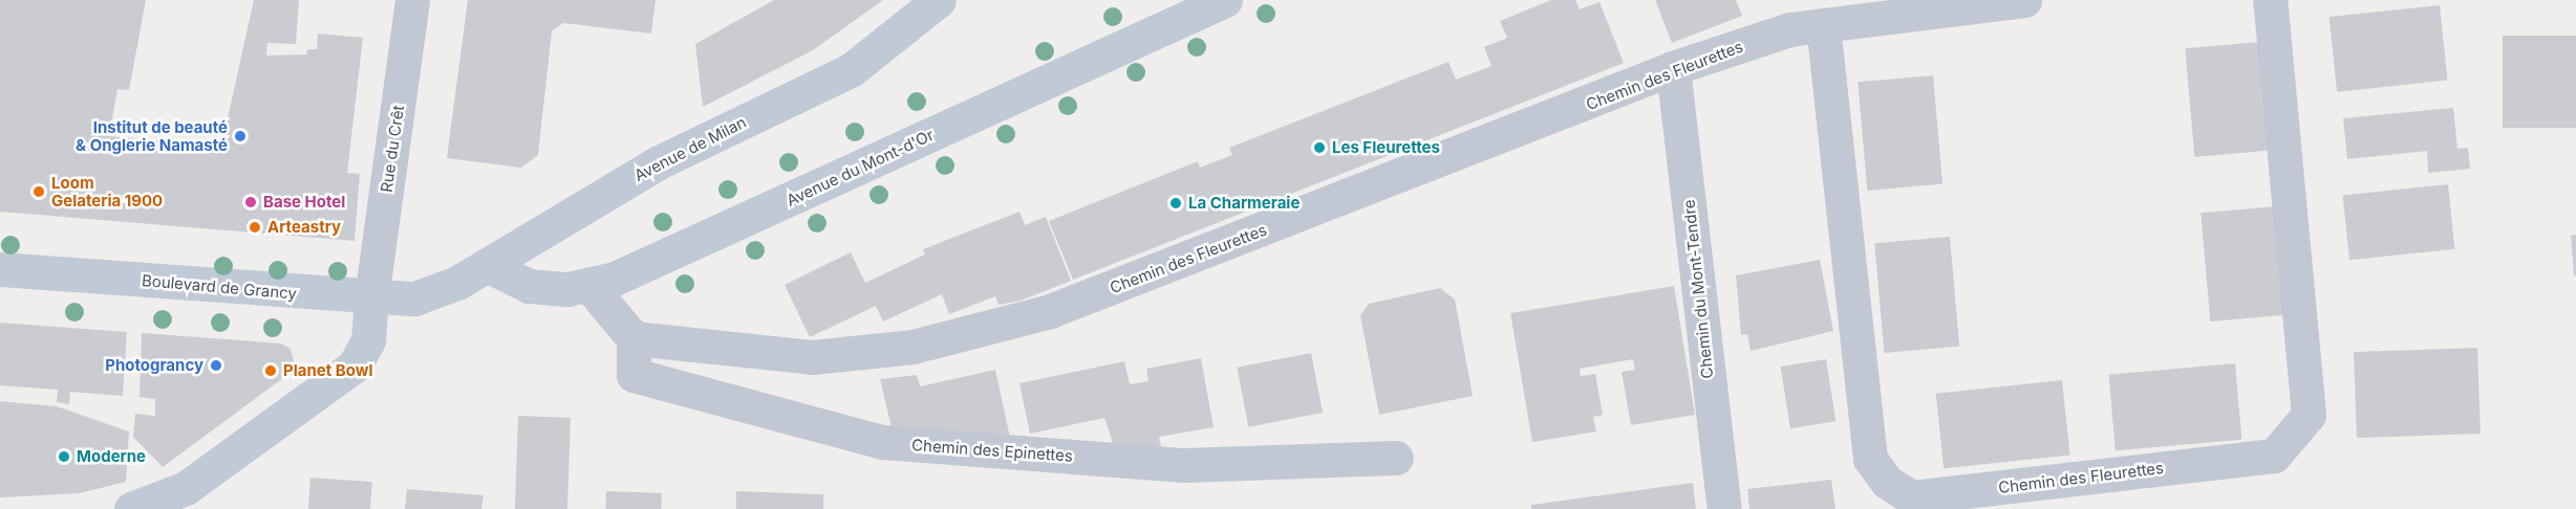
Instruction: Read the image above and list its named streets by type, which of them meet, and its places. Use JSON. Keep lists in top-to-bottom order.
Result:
{
  "streets": {
    "street": [
      "Chemin des Fleurettes",
      "Rue du Crêt",
      "Avenue de Milan",
      "Avenue du Mont-d'Or",
      "Boulevard de Grancy",
      "Chemin du Mont-Tendre",
      "Chemin des Epinettes"
    ]
  },
  "crossings": [
    ["Chemin des Fleurettes", "Chemin du Mont-Tendre"],
    ["Chemin des Fleurettes", "Chemin des Epinettes"],
    ["Rue du Crêt", "Boulevard de Grancy"],
    ["Avenue de Milan", "Avenue du Mont-d'Or"],
    ["Avenue de Milan", "Boulevard de Grancy"]
  ],
  "places": [
    "Institut de beauté & Onglerie Namasté",
    "Les Fleurettes",
    "Loom Gelateria 1900",
    "Base Hotel",
    "La Charmeraie",
    "Arteastry",
    "Photograncy",
    "Planet Bowl",
    "Moderne"
  ]
}
